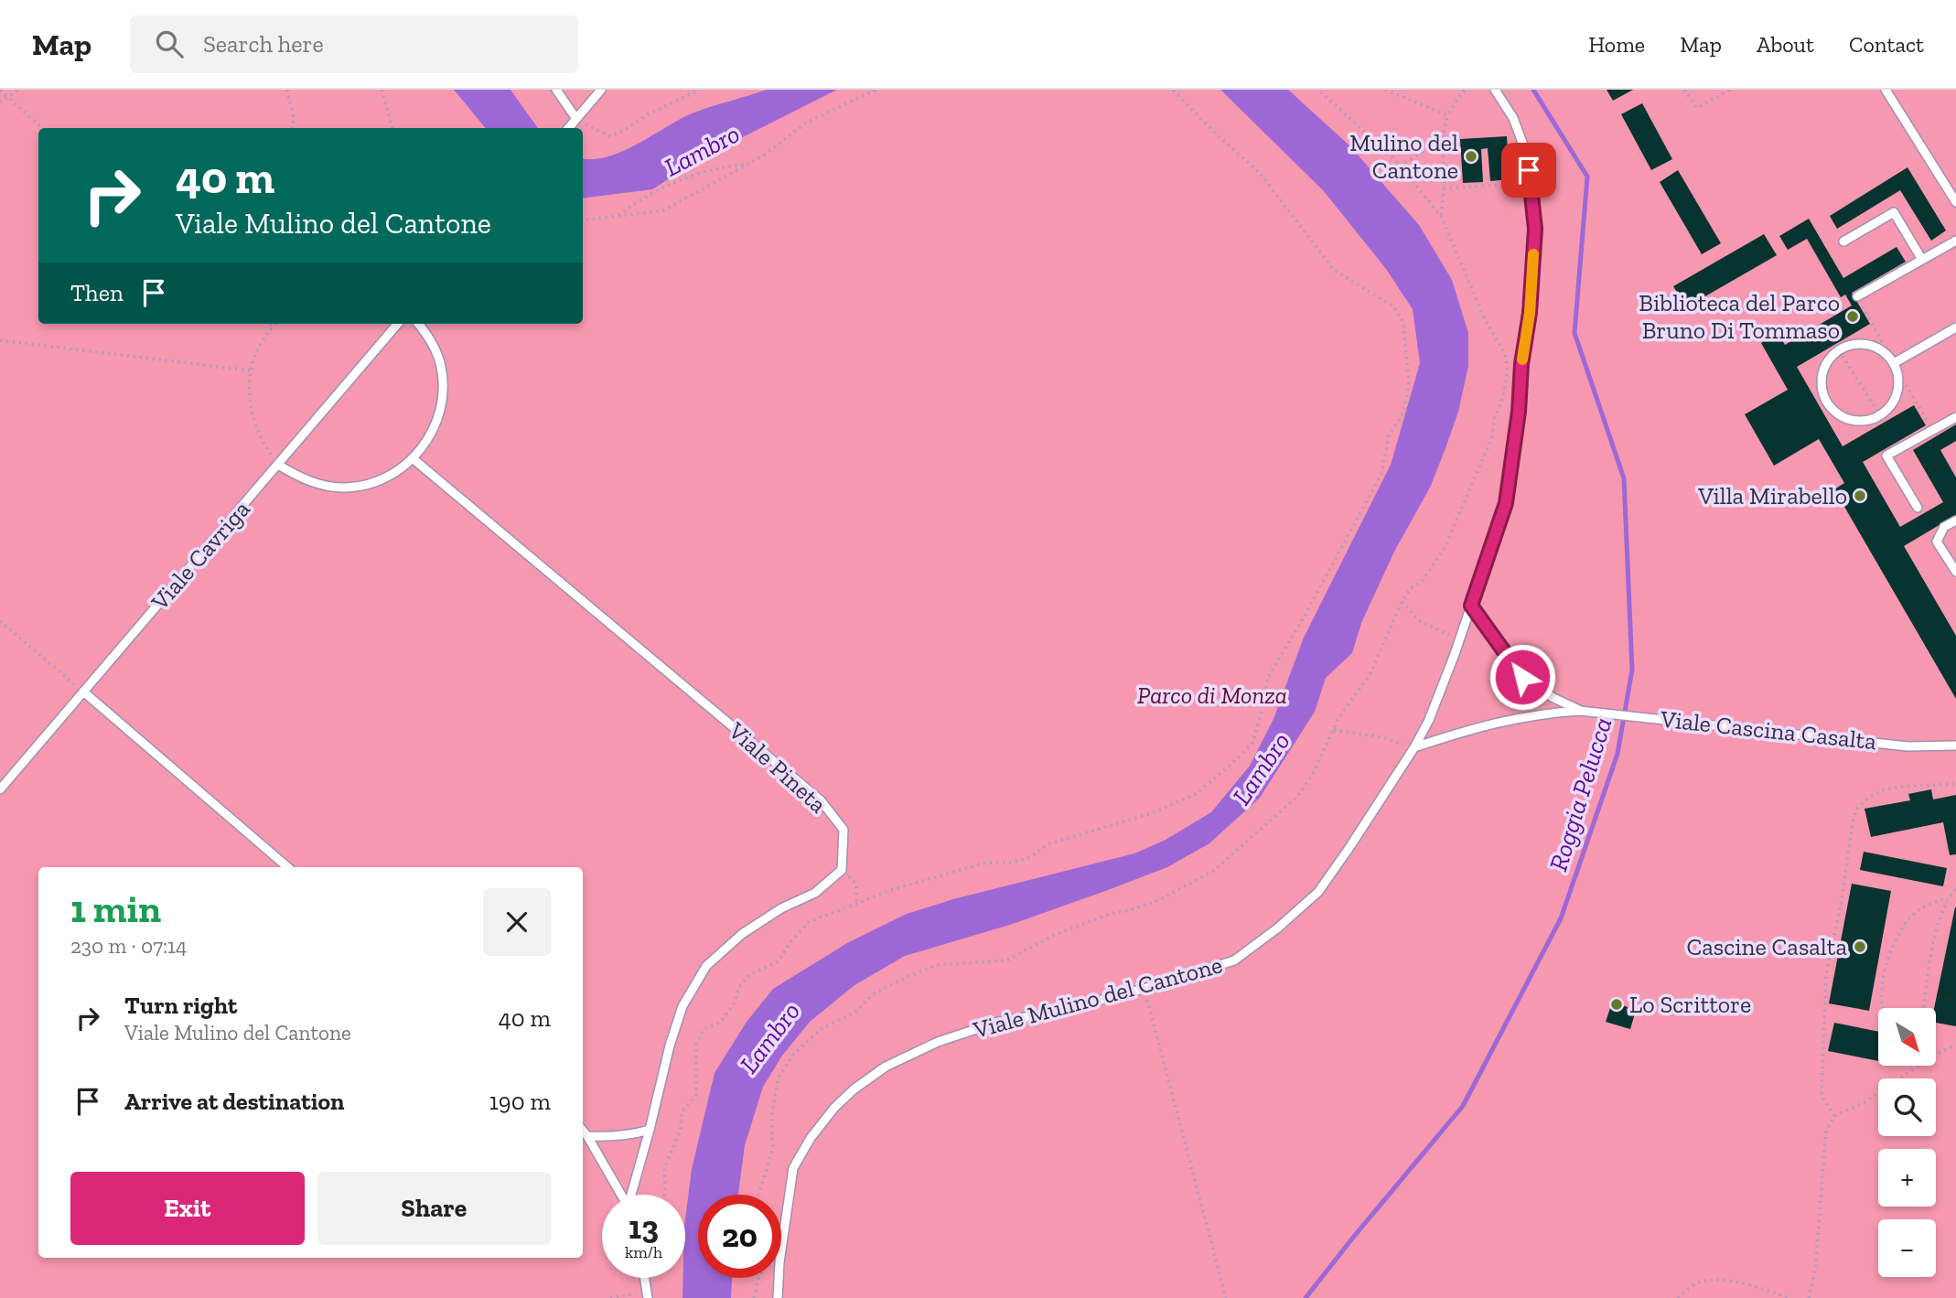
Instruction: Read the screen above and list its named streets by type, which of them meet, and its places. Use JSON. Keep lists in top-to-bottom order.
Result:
{
  "streets": {
    "lane": [
      "Viale Cavriga",
      "Viale Cascina Casalta",
      "Viale Pineta",
      "Viale Mulino del Cantone"
    ]
  },
  "crossings": [
    ["Viale Cascina Casalta", "Viale Mulino del Cantone"]
  ],
  "water": ["Lambro", "Roggia Pelucca"],
  "parks": ["Parco di Monza"],
  "places": [
    "Mulino del Cantone",
    "Biblioteca del Parco Bruno Di Tommaso",
    "Villa Mirabello",
    "Cascine Casalta",
    "Lo Scrittore"
  ],
  "north": "bottom right",
  "page": {
    "header": "Map",
    "search": "Search here",
    "nav": [
      "Home",
      "Map",
      "About",
      "Contact"
    ],
    "turn": ["40 m", "Viale Mulino del Cantone"],
    "then": "Then",
    "heading": ["1 min", "230 m · 07:14"],
    "list": [
      {
        "name": "Turn right",
        "note": "Viale Mulino del Cantone",
        "value": "40 m"
      },
      {
        "name": "Arrive at destination",
        "value": "190 m"
      }
    ],
    "map_buttons": ["+", "−"],
    "buttons": ["Exit", "Share"],
    "speed": "13 km/h",
    "limit": "20"
  }
}
